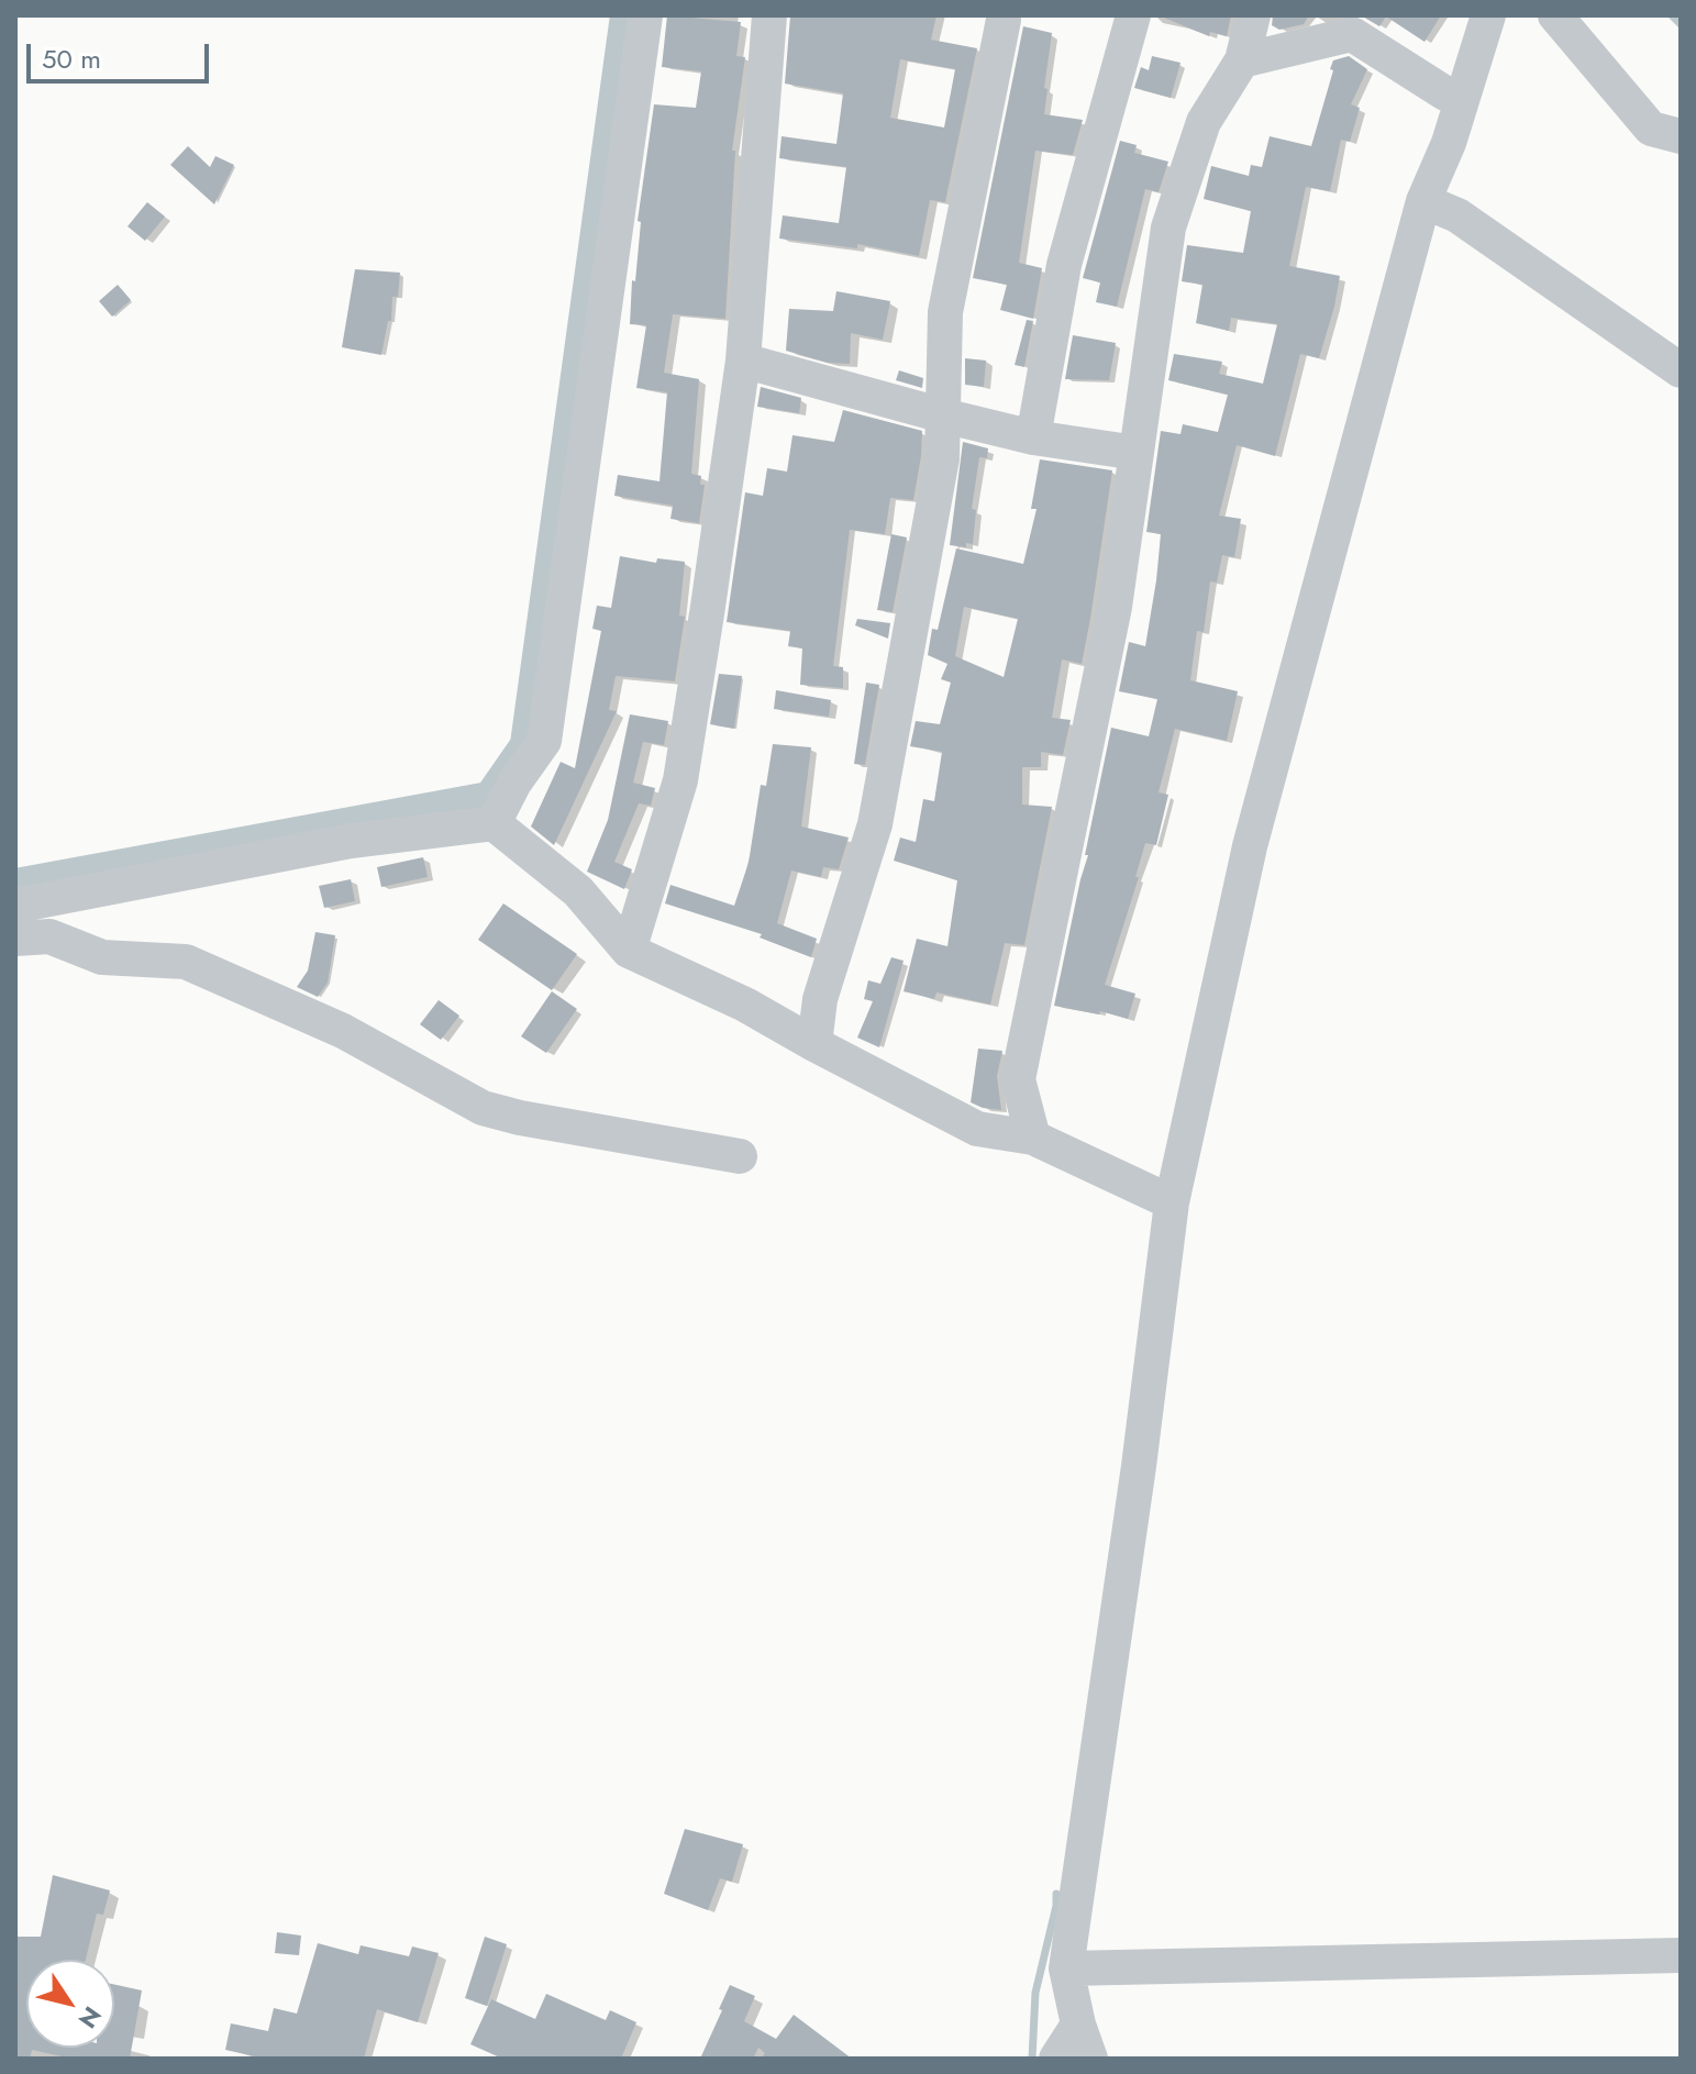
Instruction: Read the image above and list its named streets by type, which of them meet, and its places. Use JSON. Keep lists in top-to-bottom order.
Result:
{
  "scale_bar": "50 m",
  "north": "bottom right"
}
